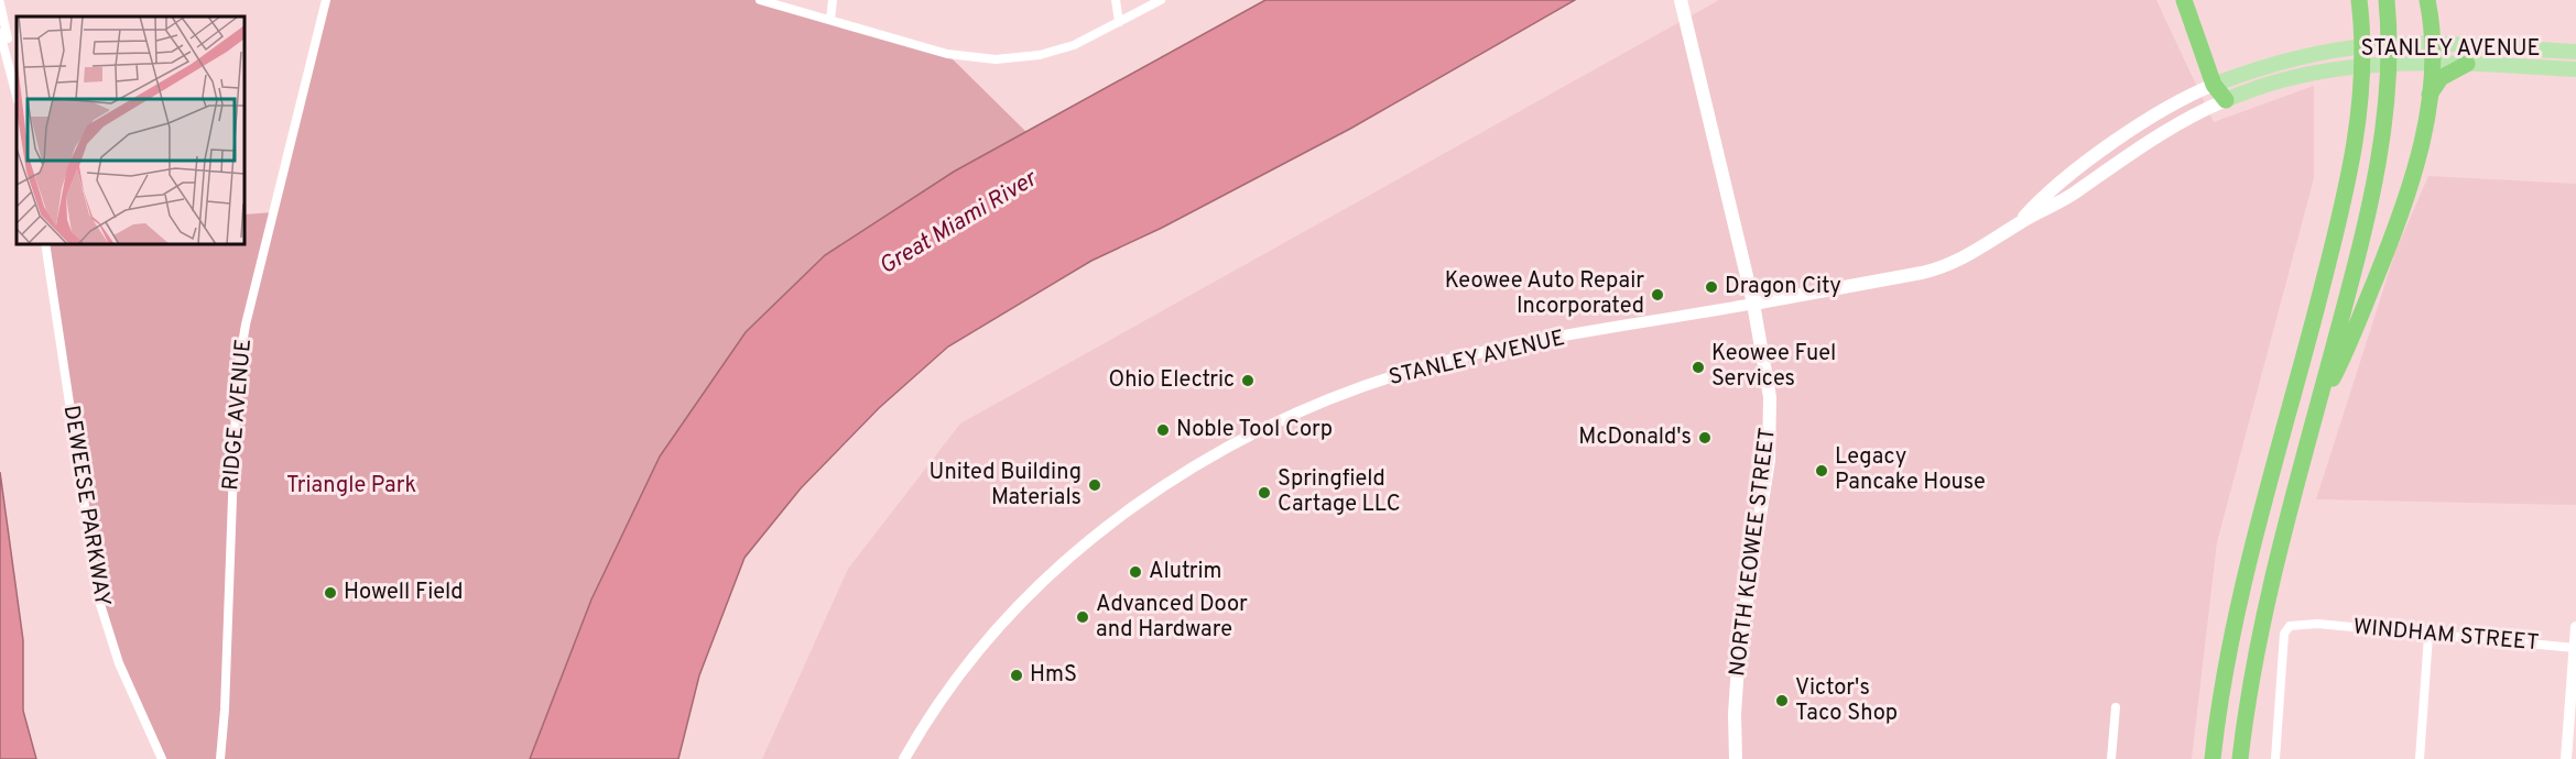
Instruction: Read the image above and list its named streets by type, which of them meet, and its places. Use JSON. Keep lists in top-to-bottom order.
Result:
{
  "streets": {
    "main road": ["STANLEY AVENUE", "NORTH KEOWEE STREET"],
    "street": ["RIDGE AVENUE", "DEWEESE PARKWAY", "WINDHAM STREET"]
  },
  "crossings": [
    ["STANLEY AVENUE", "NORTH KEOWEE STREET"]
  ],
  "water": ["Great Miami River"],
  "parks": ["Triangle Park"],
  "places": [
    "Dragon City",
    "Keowee Auto Repair Incorporated",
    "Keowee Fuel Services",
    "Ohio Electric",
    "Noble Tool Corp",
    "McDonald's",
    "Legacy Pancake House",
    "United Building Materials",
    "Springfield Cartage LLC",
    "Alutrim",
    "Howell Field",
    "Advanced Door and Hardware",
    "HmS",
    "Victor's Taco Shop"
  ]
}
